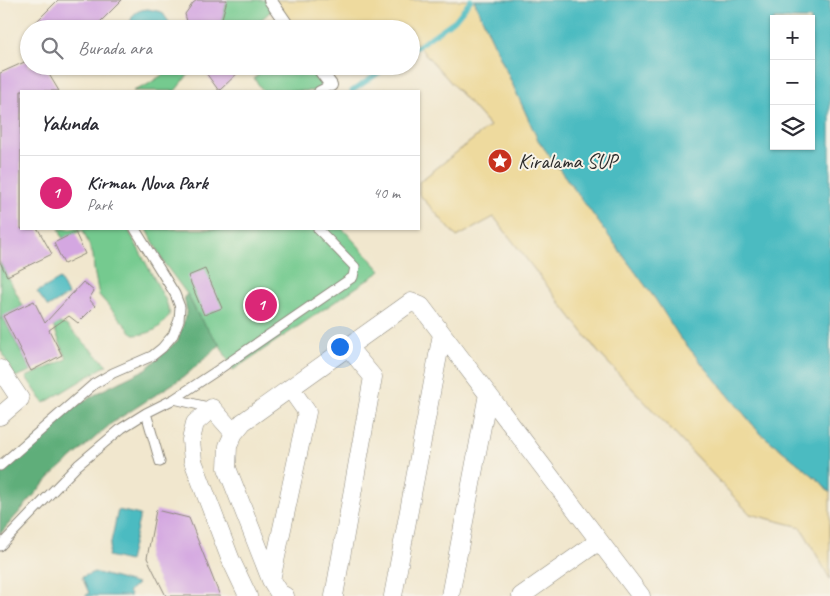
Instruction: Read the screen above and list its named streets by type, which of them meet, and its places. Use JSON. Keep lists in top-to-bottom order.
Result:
{
  "places": {
    "place": ["Kiralama SUP"]
  },
  "page": {
    "map_buttons": ["+", "−"],
    "search": "Burada ara",
    "heading": "Yakında",
    "list": [
      {
        "mark": "1",
        "name": "Kirman Nova Park",
        "note": "Park",
        "value": "40 m"
      }
    ],
    "pins": "1"
  }
}
